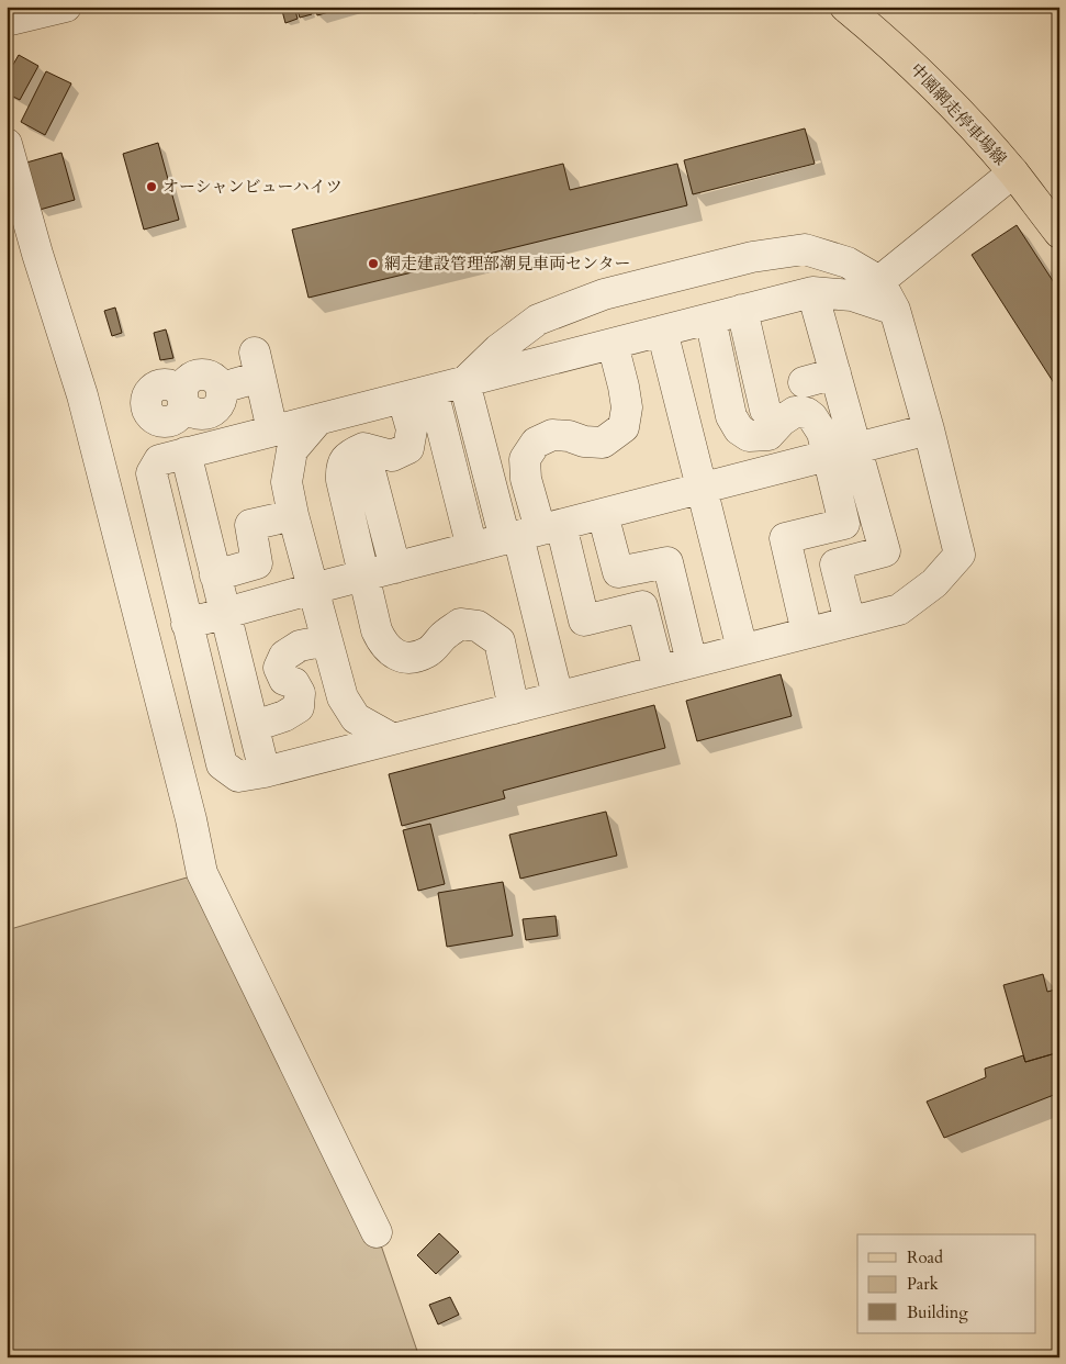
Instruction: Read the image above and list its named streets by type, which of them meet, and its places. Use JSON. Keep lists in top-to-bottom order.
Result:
{
  "streets": {
    "main road": ["中園網走停車場線"]
  },
  "places": ["オーシャンビューハイツ", "網走建設管理部潮見車両センター"],
  "legend": ["Road", "Park", "Building"]
}
